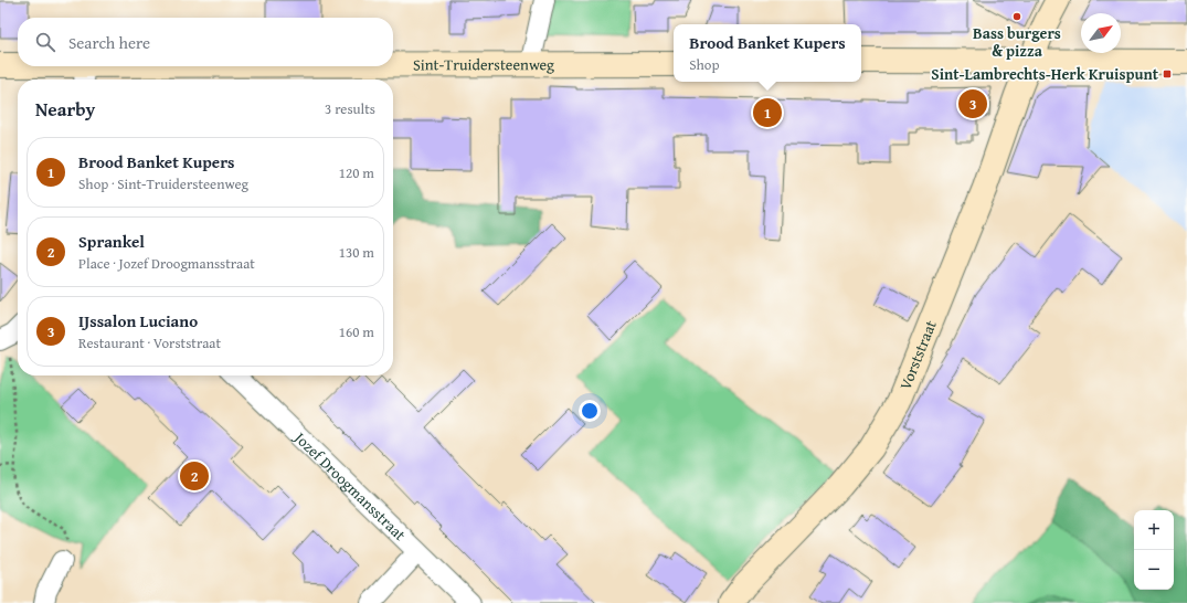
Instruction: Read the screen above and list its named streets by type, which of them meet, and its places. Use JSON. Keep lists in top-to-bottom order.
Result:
{
  "streets": {
    "main road": ["Sint-Truidersteenweg", "Vorststraat"],
    "street": ["Jozef Droogmansstraat"]
  },
  "places": {
    "other": ["Bass burgers & pizza"],
    "transit": ["Sint-Lambrechts-Herk Kruispunt"]
  },
  "north": "top right",
  "page": {
    "search": "Search here",
    "popup": ["Brood Banket Kupers", "Shop"],
    "heading": ["Nearby", "3 results"],
    "pins": ["3", "1", "2"],
    "list": [
      {
        "mark": "1",
        "name": "Brood Banket Kupers",
        "note": "Shop · Sint-Truidersteenweg",
        "value": "120 m"
      },
      {
        "mark": "2",
        "name": "Sprankel",
        "note": "Place · Jozef Droogmansstraat",
        "value": "130 m"
      },
      {
        "mark": "3",
        "name": "IJssalon Luciano",
        "note": "Restaurant · Vorststraat",
        "value": "160 m"
      }
    ],
    "map_buttons": ["+", "−"]
  }
}
